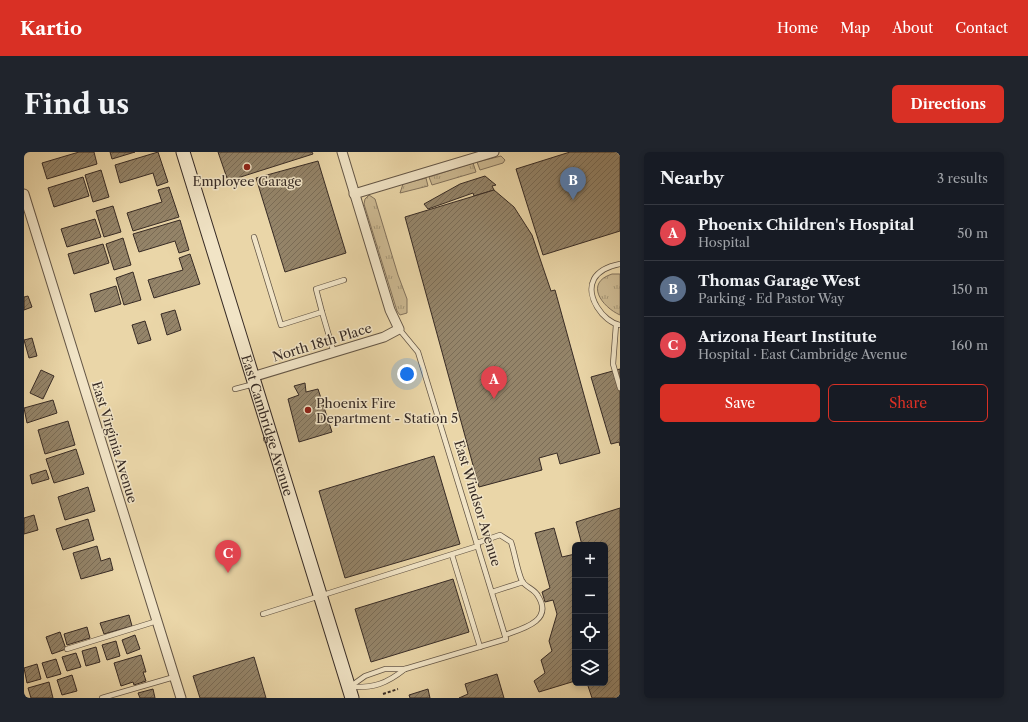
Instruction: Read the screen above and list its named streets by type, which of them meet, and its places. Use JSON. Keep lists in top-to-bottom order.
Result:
{
  "streets": {
    "street": [
      "North 18th Place",
      "East Cambridge Avenue",
      "East Virginia Avenue",
      "East Windsor Avenue"
    ]
  },
  "crossings": [
    ["North 18th Place", "East Cambridge Avenue"],
    ["North 18th Place", "East Windsor Avenue"]
  ],
  "places": ["Employee Garage", "Phoenix Fire Department - Station 5"],
  "page": {
    "header": "Kartio",
    "nav": [
      "Home",
      "Map",
      "About",
      "Contact"
    ],
    "buttons": [
      "Directions",
      ["Save", "Share"]
    ],
    "title": "Find us",
    "heading": ["Nearby", "3 results"],
    "pins": ["B", "A", "C"],
    "list": [
      {
        "mark": "A",
        "name": "Phoenix Children's Hospital",
        "note": "Hospital",
        "value": "50 m"
      },
      {
        "mark": "B",
        "name": "Thomas Garage West",
        "note": "Parking · Ed Pastor Way",
        "value": "150 m"
      },
      {
        "mark": "C",
        "name": "Arizona Heart Institute",
        "note": "Hospital · East Cambridge Avenue",
        "value": "160 m"
      }
    ],
    "map_buttons": ["+", "−"]
  }
}
